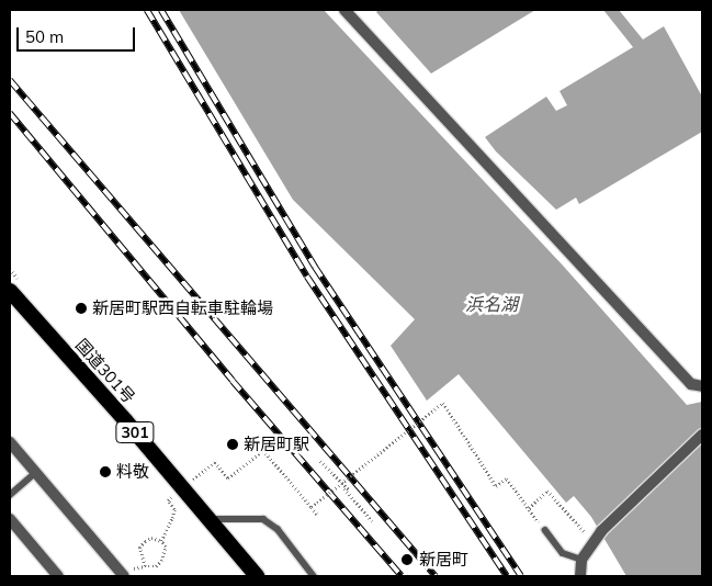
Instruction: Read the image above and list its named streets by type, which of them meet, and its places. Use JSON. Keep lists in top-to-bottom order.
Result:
{
  "streets": {
    "highway": ["国道301号", "301"]
  },
  "water": ["浜名湖"],
  "places": [
    "新居町駅西自転車駐輪場",
    "新居町駅",
    "料敬",
    "新居町"
  ],
  "scale_bar": "50 m"
}
